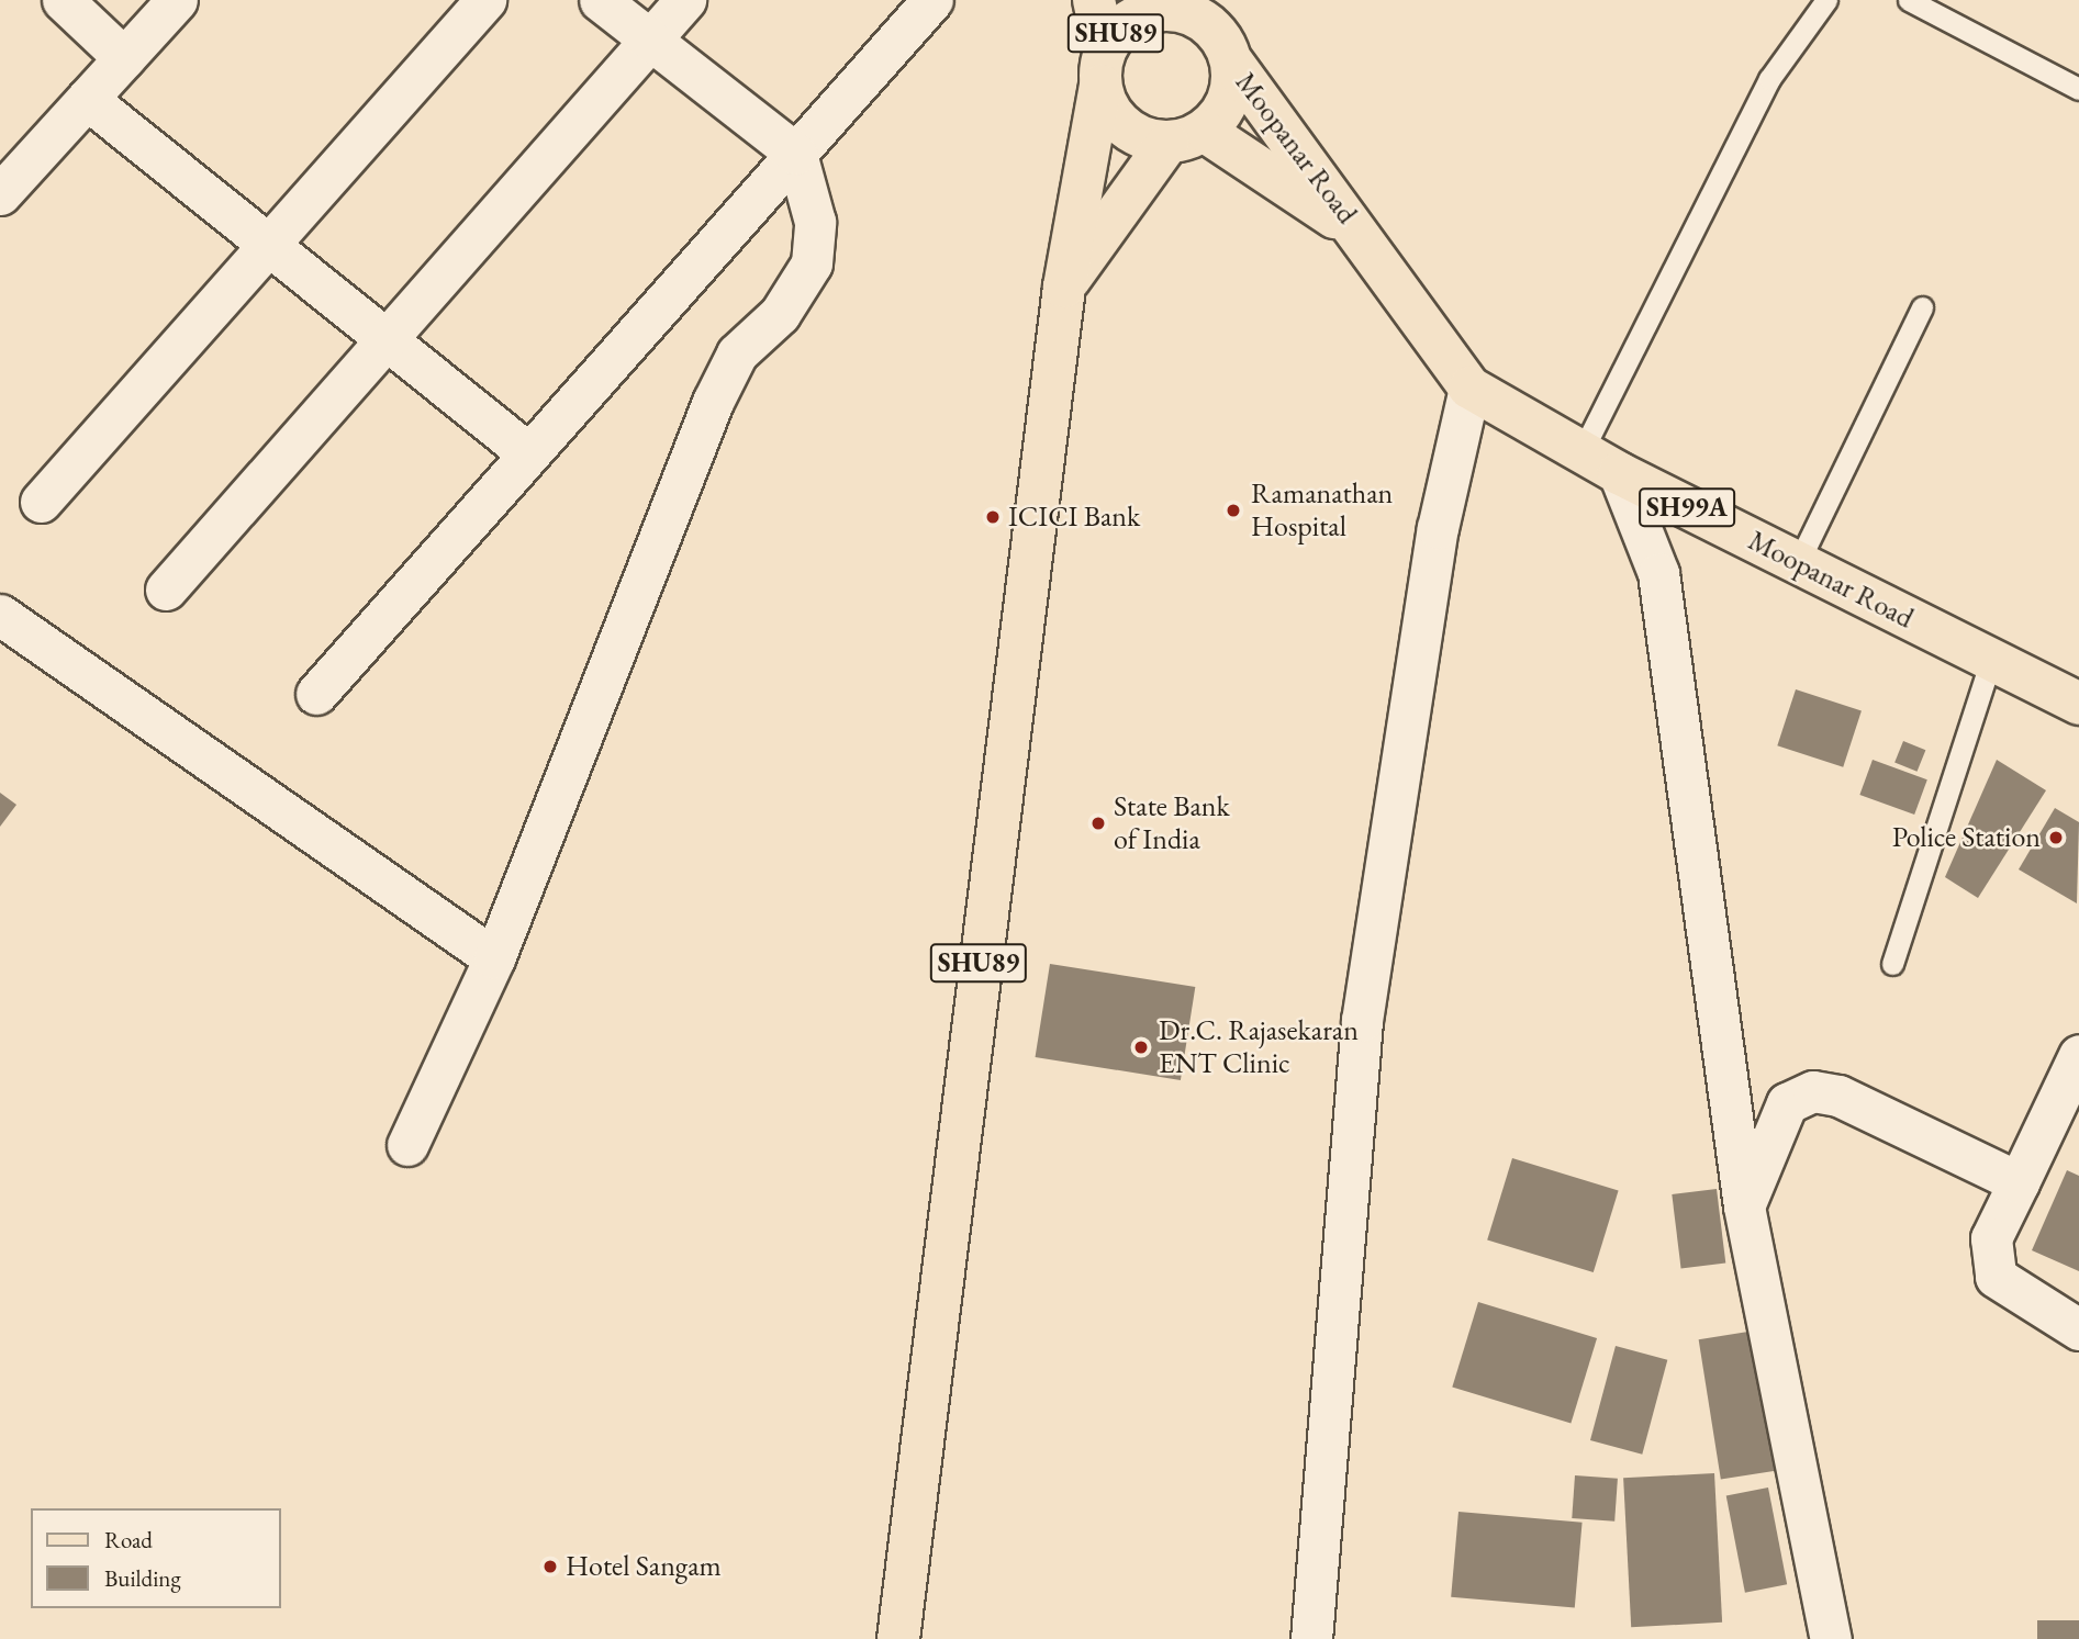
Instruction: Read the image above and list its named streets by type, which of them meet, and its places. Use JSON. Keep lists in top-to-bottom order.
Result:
{
  "streets": {
    "main road": ["SHU89", "Moopanar Road", "SH99A"]
  },
  "crossings": [
    ["SHU89", "Moopanar Road"]
  ],
  "places": [
    "Ramanathan Hospital",
    "ICICI Bank",
    "State Bank of India",
    "Police Station",
    "Dr.C. Rajasekaran ENT Clinic",
    "Hotel Sangam"
  ],
  "legend": ["Road", "Building"]
}
